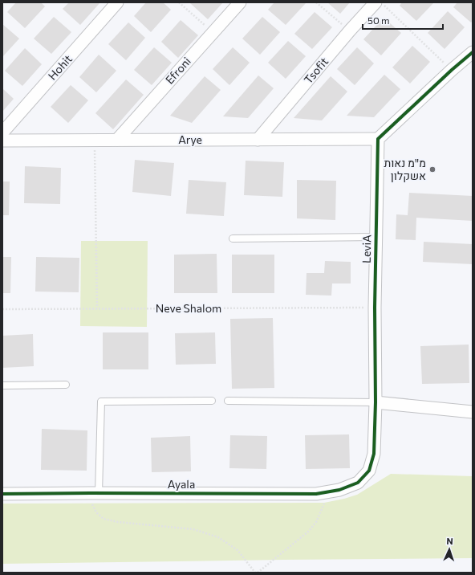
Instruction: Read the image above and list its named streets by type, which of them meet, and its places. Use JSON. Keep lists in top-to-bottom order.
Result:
{
  "streets": {
    "street": [
      "Hohit",
      "Efroni",
      "Tsofit",
      "Arye",
      "LeviA",
      "Ayala"
    ],
    "path": ["Neve Shalom"]
  },
  "crossings": [
    ["Efroni", "Arye"],
    ["Tsofit", "Arye"],
    ["Arye", "LeviA"],
    ["LeviA", "Neve Shalom"],
    ["LeviA", "Ayala"]
  ],
  "places": ["מ\"מ נאות אשקלון"],
  "scale_bar": "50 m",
  "north": "top"
}
